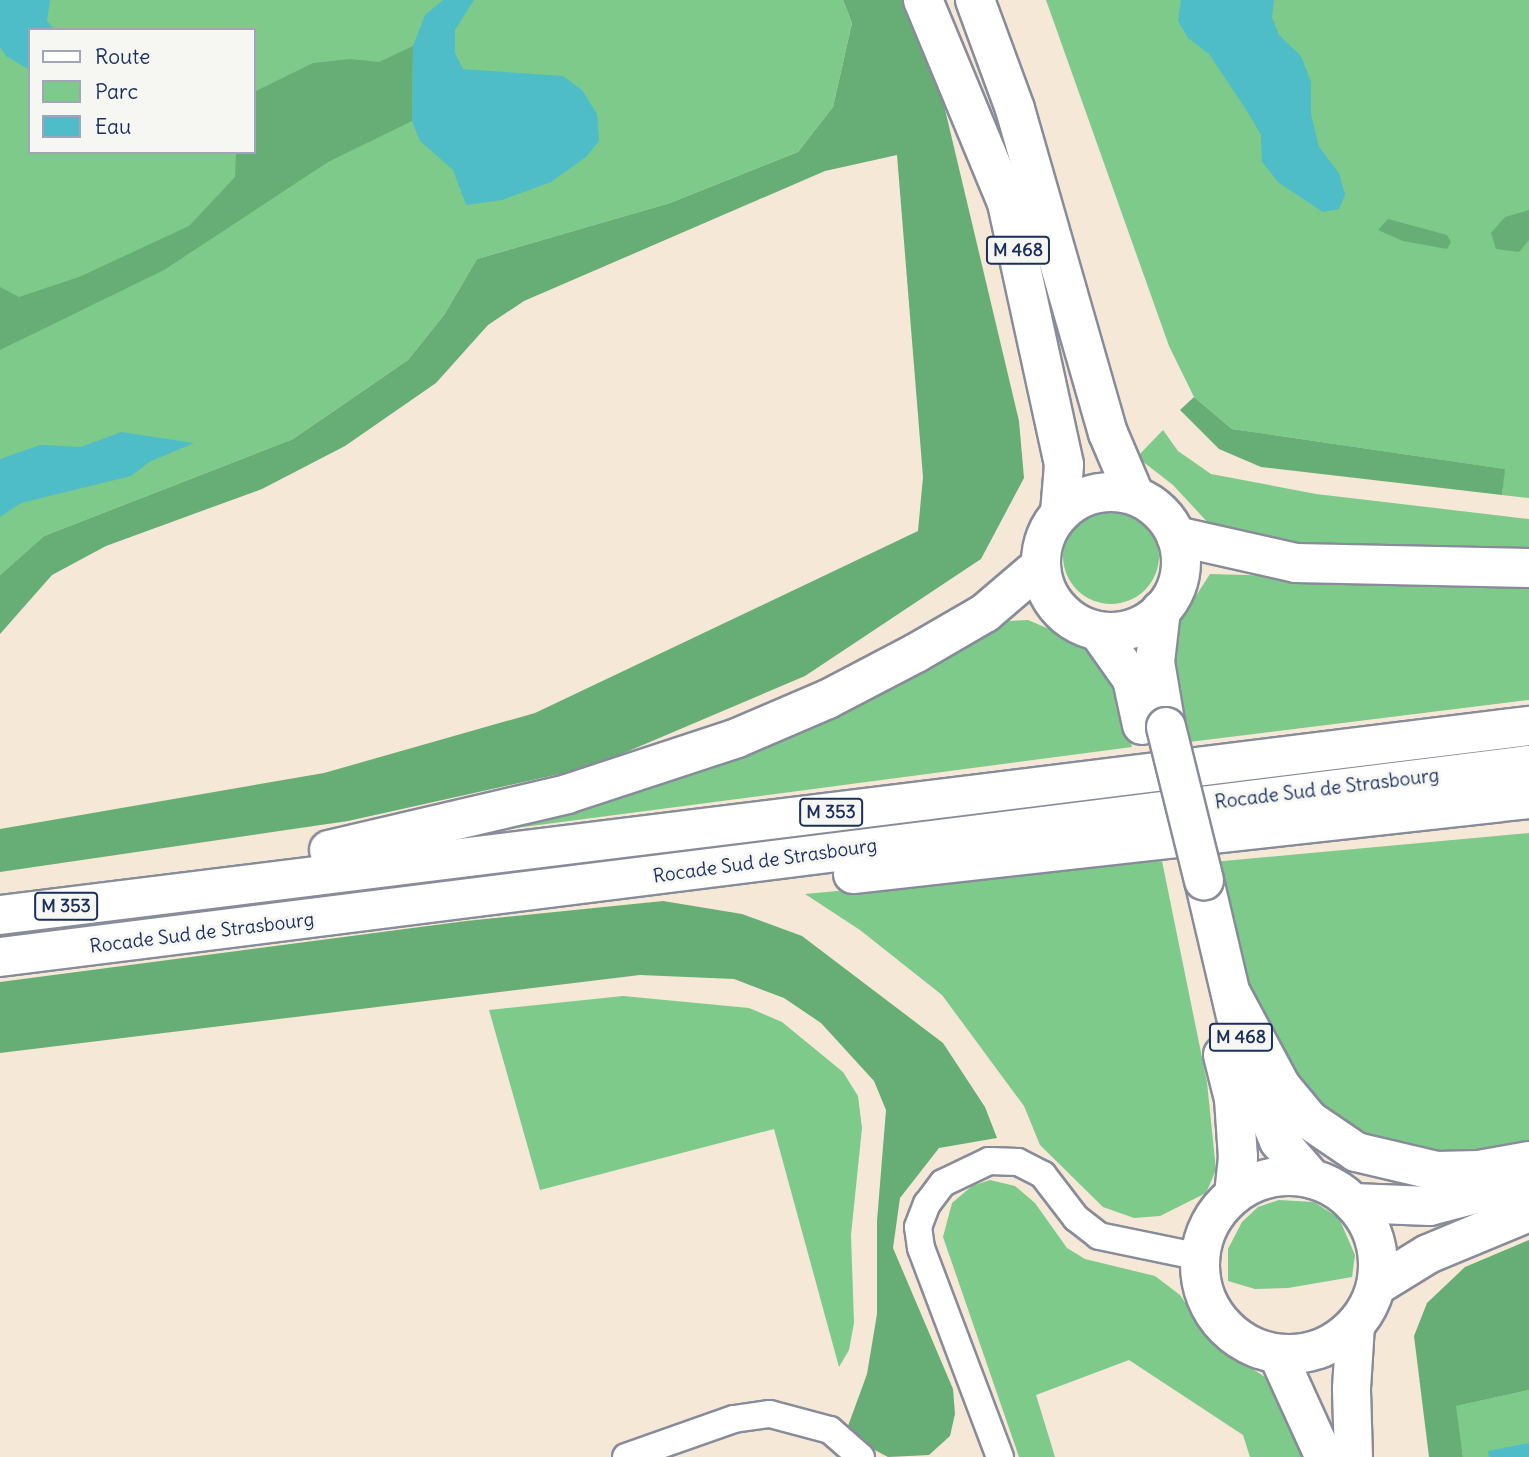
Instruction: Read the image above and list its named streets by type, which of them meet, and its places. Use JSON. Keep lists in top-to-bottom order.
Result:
{
  "streets": {
    "main road": ["M 468", "Rocade Sud de Strasbourg", "M 353"]
  },
  "legend": ["Route", "Parc", "Eau"]
}
